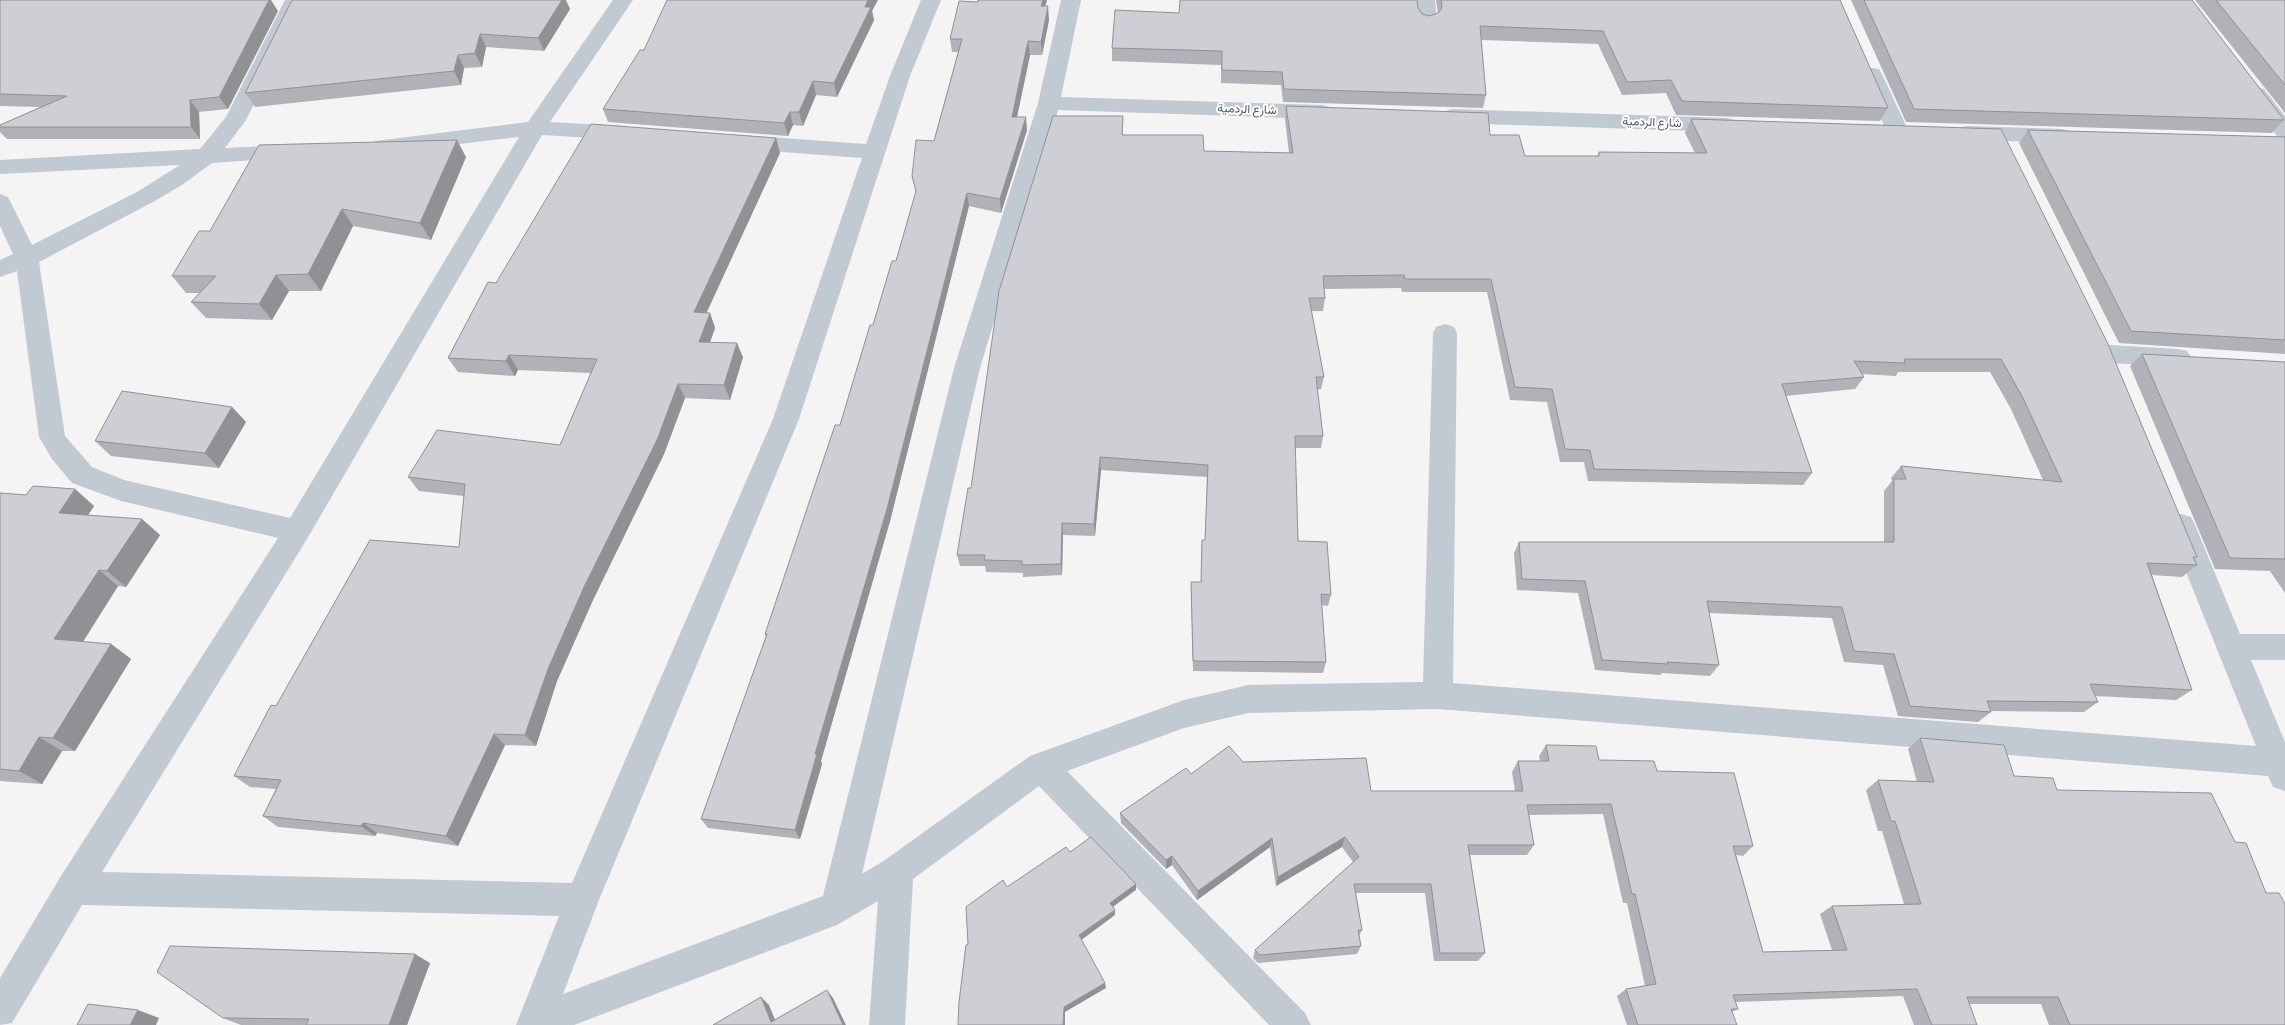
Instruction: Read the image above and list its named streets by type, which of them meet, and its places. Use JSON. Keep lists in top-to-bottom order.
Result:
{
  "streets": {
    "street": ["شارع الردمية"]
  }
}
